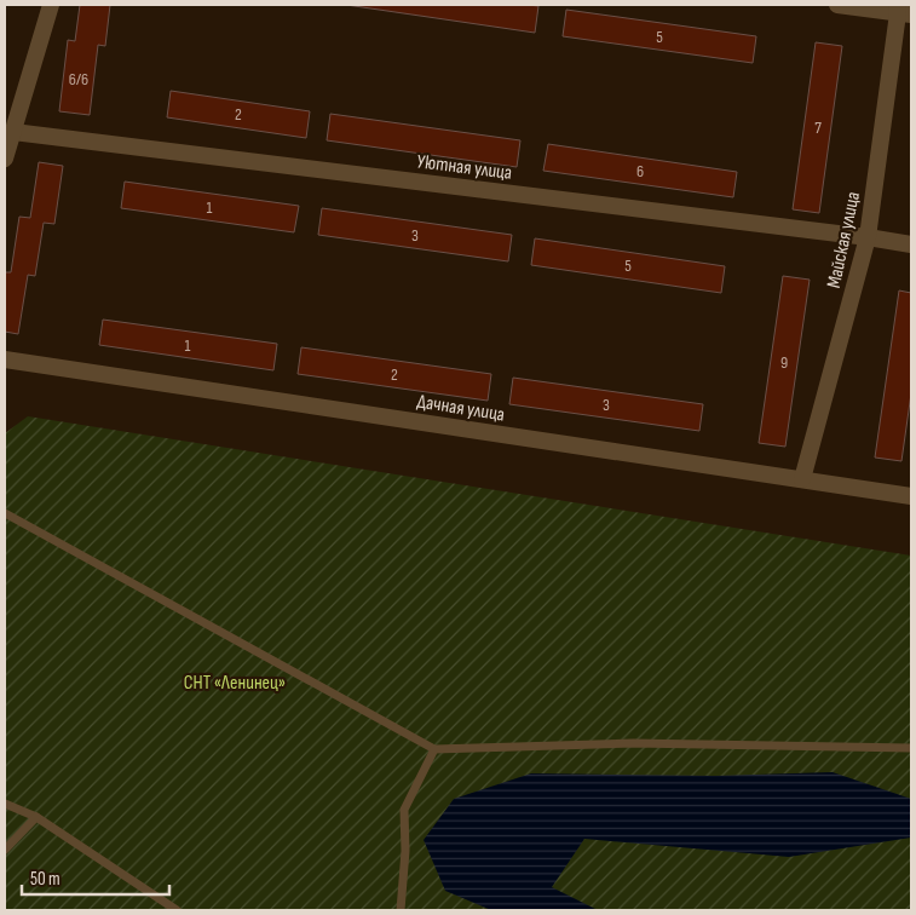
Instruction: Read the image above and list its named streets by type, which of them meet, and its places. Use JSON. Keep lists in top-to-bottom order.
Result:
{
  "streets": {
    "street": ["Уютная улица", "Майская улица", "Дачная улица"]
  },
  "crossings": [
    ["Уютная улица", "Майская улица"],
    ["Майская улица", "Дачная улица"]
  ],
  "parks": ["СНТ «Ленинец»"],
  "house_numbers": [
    "5",
    "6/6",
    "2",
    "7",
    "6",
    "1",
    "3",
    "5",
    "1",
    "9",
    "2",
    "3"
  ],
  "scale_bar": "50 m"
}
